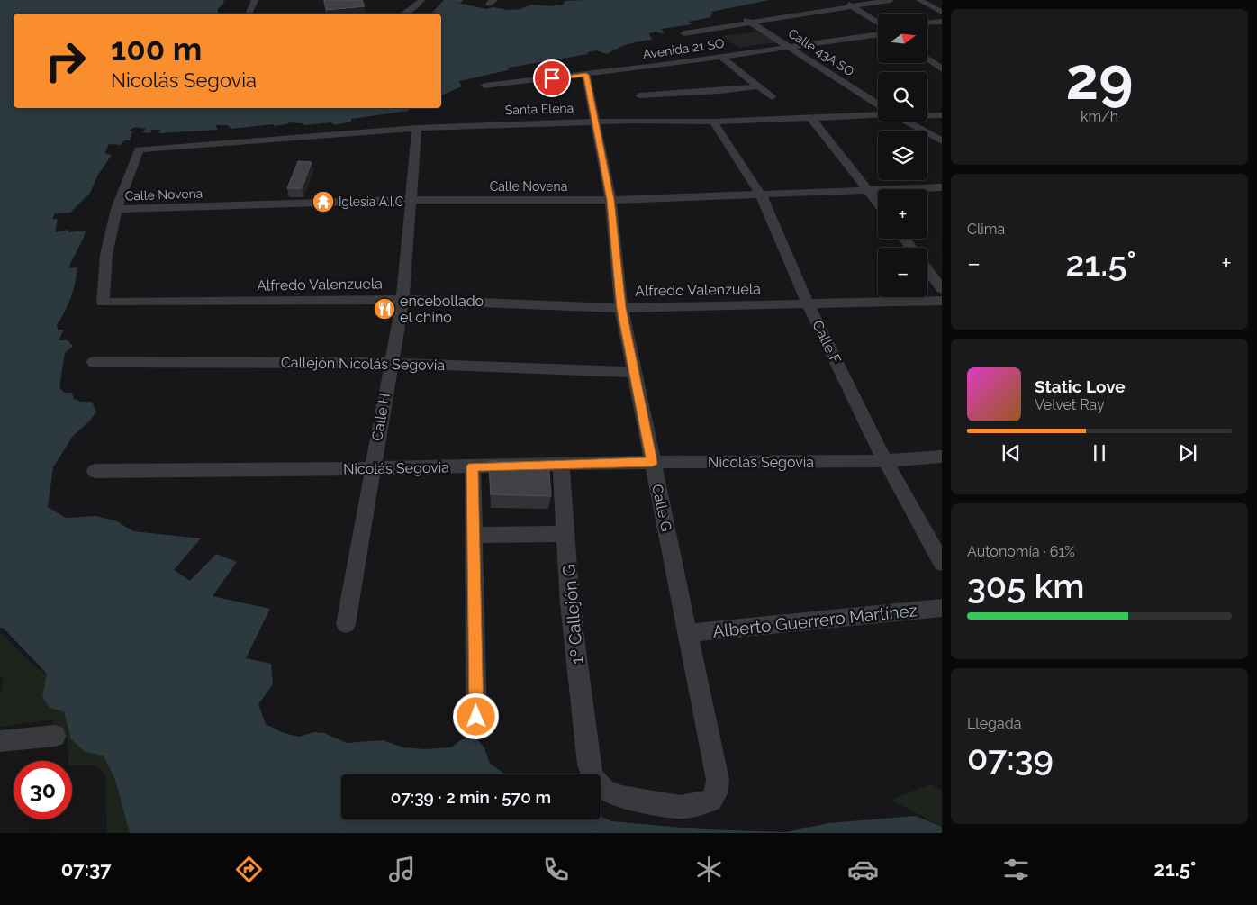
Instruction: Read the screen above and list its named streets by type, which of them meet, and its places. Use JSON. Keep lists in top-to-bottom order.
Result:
{
  "streets": {
    "street": [
      "Avenida 21 SO",
      "Calle 43A SO",
      "Santa Elena",
      "Calle Novena",
      "Alfredo Valenzuela",
      "Calle F",
      "Callejón Nicolás Segovia",
      "Calle H",
      "Nicolás Segovia",
      "Calle G",
      "1º Callejón G",
      "Alberto Guerrero Martínez"
    ]
  },
  "crossings": [
    ["Avenida 21 SO", "Calle 43A SO"],
    ["Avenida 21 SO", "Calle G"],
    ["Santa Elena", "Calle Novena"],
    ["Santa Elena", "Alfredo Valenzuela"],
    ["Santa Elena", "Calle F"],
    ["Santa Elena", "Calle H"],
    ["Santa Elena", "Calle G"],
    ["Calle Novena", "Alfredo Valenzuela"],
    ["Calle Novena", "Calle F"],
    ["Calle Novena", "Calle H"],
    ["Calle Novena", "Calle G"],
    ["Alfredo Valenzuela", "Calle F"],
    ["Alfredo Valenzuela", "Calle H"],
    ["Alfredo Valenzuela", "Calle G"],
    ["Calle F", "Nicolás Segovia"],
    ["Callejón Nicolás Segovia", "Calle H"],
    ["Callejón Nicolás Segovia", "Calle G"],
    ["Calle H", "Nicolás Segovia"],
    ["Nicolás Segovia", "Calle G"],
    ["Nicolás Segovia", "1º Callejón G"],
    ["Calle G", "1º Callejón G"],
    ["Calle G", "Alberto Guerrero Martínez"]
  ],
  "places": {
    "temple": ["Iglesia A.I.C"],
    "restaurant": ["encebollado el chino"]
  },
  "north": "right",
  "page": {
    "tile": [
      ["29", "km/h"],
      "Clima",
      ["Autonomía · 61%", "305 km"],
      ["Llegada", "07:39"]
    ],
    "map_buttons": ["+", "−"],
    "turn": ["100 m", "Nicolás Segovia"],
    "heat": ["−", "21.5°", "+"],
    "song": ["Static Love", "Velvet Ray"],
    "limit": "30",
    "trip": "07:39 · 2 min · 570 m",
    "tabs": ["07:37", "21.5°"]
  }
}
